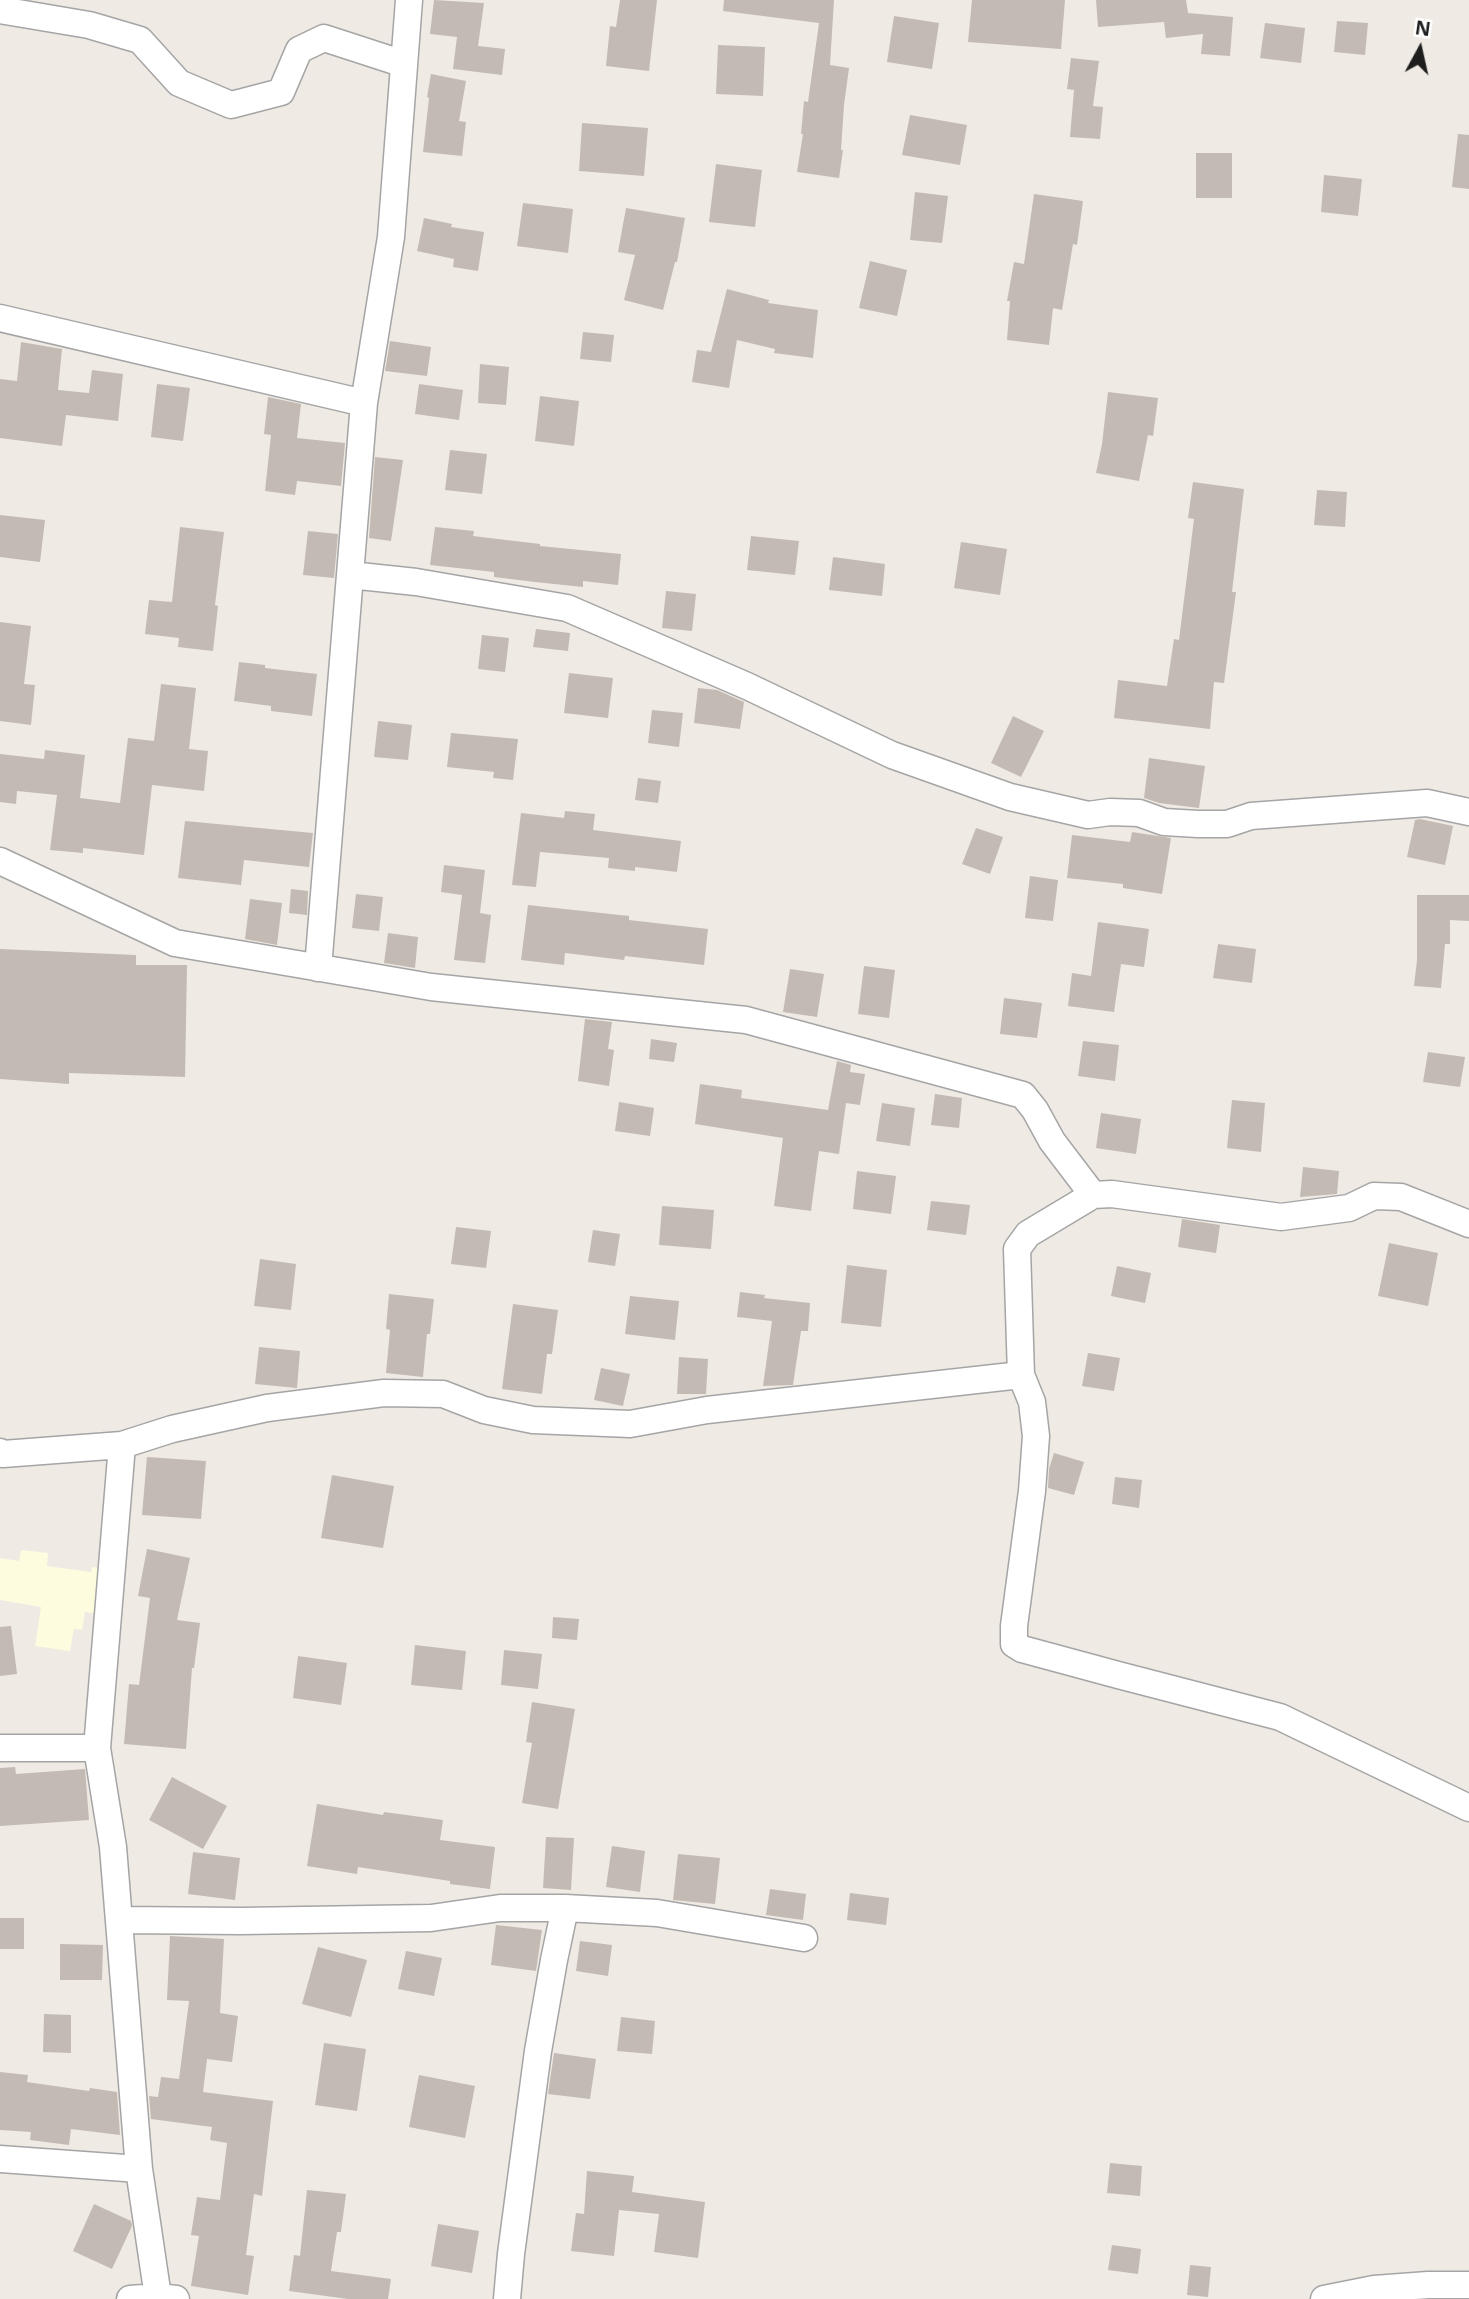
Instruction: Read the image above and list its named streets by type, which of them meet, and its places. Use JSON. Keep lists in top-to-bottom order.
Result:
{
  "north": "top"
}
